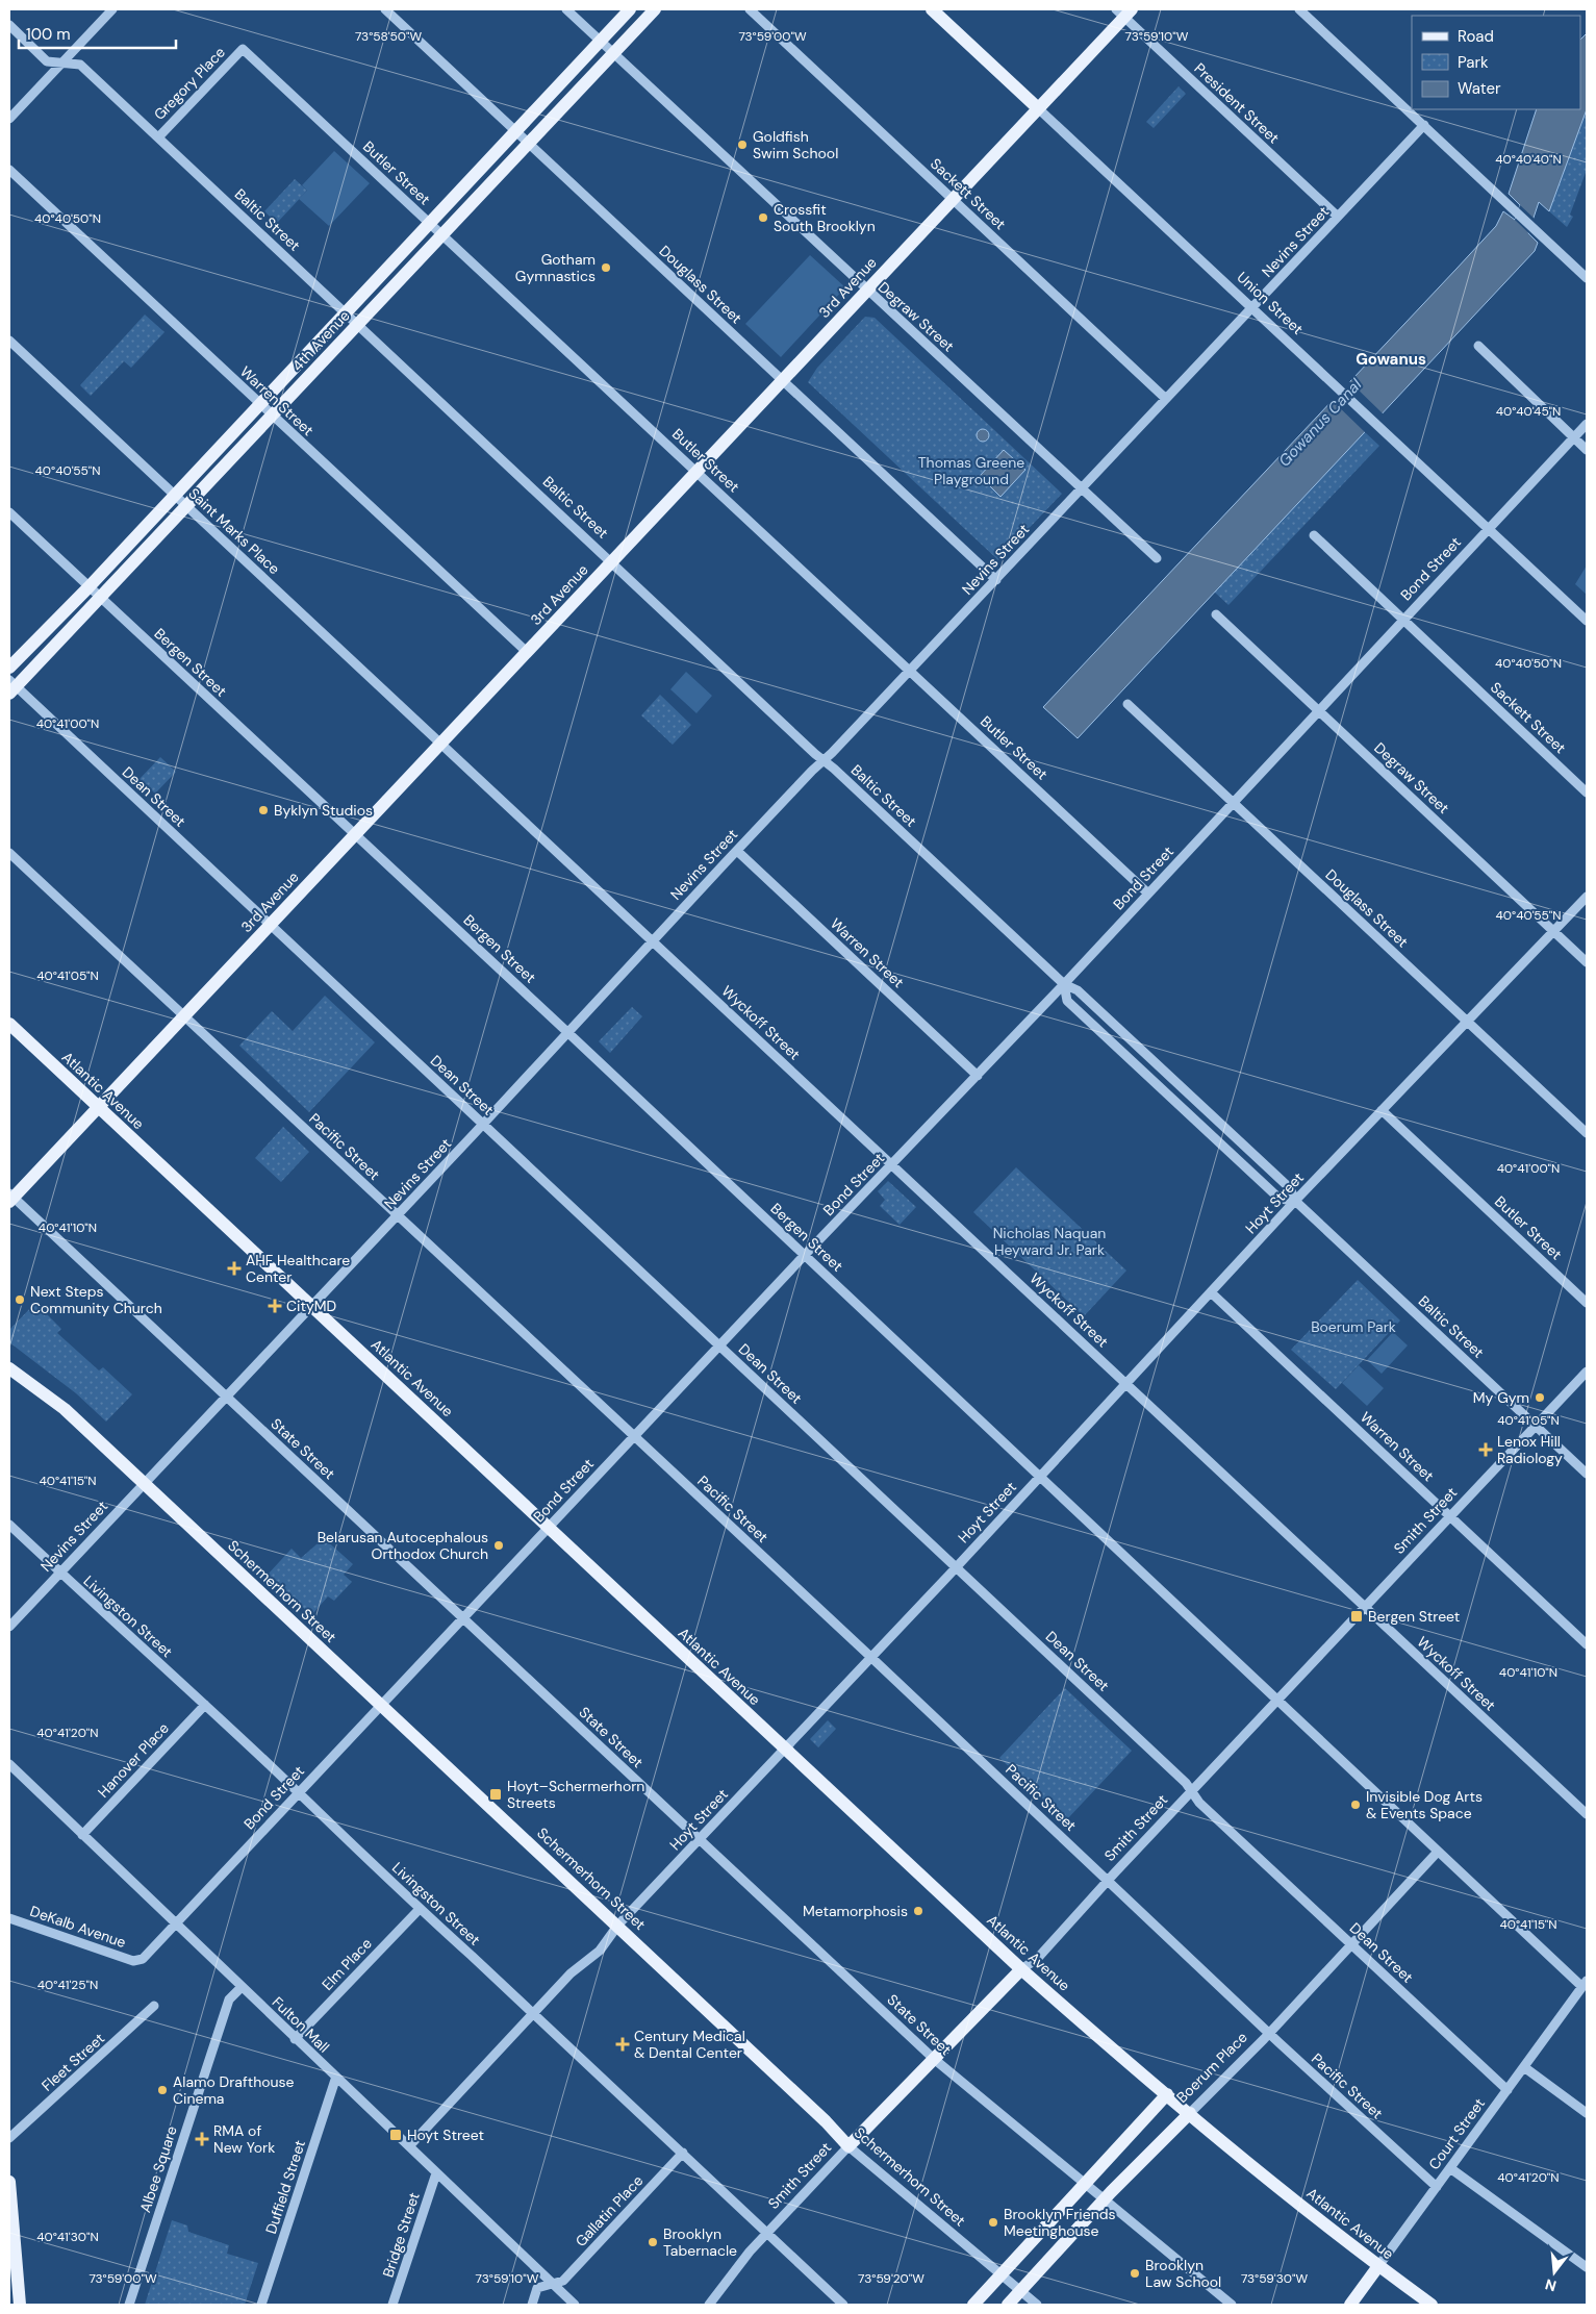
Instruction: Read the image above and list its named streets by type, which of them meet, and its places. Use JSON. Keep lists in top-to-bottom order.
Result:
{
  "streets": {
    "main road": [
      "3rd Avenue",
      "Union Street",
      "4th Avenue",
      "Atlantic Avenue",
      "Smith Street",
      "Schermerhorn Street",
      "Boerum Place",
      "Court Street"
    ],
    "street": [
      "Gregory Place",
      "President Street",
      "Butler Street",
      "Sackett Street",
      "Baltic Street",
      "Nevins Street",
      "Douglass Street",
      "Degraw Street",
      "Warren Street",
      "Saint Marks Place",
      "Bond Street",
      "Bergen Street",
      "Dean Street",
      "Wyckoff Street",
      "Pacific Street",
      "Hoyt Street",
      "State Street",
      "Livingston Street",
      "Hanover Place",
      "DeKalb Avenue",
      "Elm Place",
      "Fulton Mall",
      "Fleet Street",
      "Albee Square",
      "Duffield Street",
      "Gallatin Place",
      "Bridge Street"
    ]
  },
  "crossings": [
    ["Gregory Place", "Butler Street"],
    ["Gregory Place", "Baltic Street"],
    ["President Street", "Nevins Street"],
    ["President Street", "3rd Avenue"],
    ["Butler Street", "Nevins Street"],
    ["Butler Street", "3rd Avenue"],
    ["Butler Street", "4th Avenue"],
    ["Butler Street", "Bond Street"],
    ["Butler Street", "Hoyt Street"],
    ["Sackett Street", "Nevins Street"],
    ["Sackett Street", "3rd Avenue"],
    ["Sackett Street", "Bond Street"],
    ["Baltic Street", "Nevins Street"],
    ["Baltic Street", "3rd Avenue"],
    ["Baltic Street", "4th Avenue"],
    ["Baltic Street", "Bond Street"],
    ["Baltic Street", "Hoyt Street"],
    ["Baltic Street", "Smith Street"],
    ["Nevins Street", "Douglass Street"],
    ["Nevins Street", "Union Street"],
    ["Nevins Street", "Degraw Street"],
    ["Nevins Street", "Warren Street"],
    ["Nevins Street", "Bergen Street"],
    ["Nevins Street", "Dean Street"],
    ["Nevins Street", "Wyckoff Street"],
    ["Nevins Street", "Atlantic Avenue"],
    ["Nevins Street", "Pacific Street"],
    ["Nevins Street", "State Street"],
    ["Nevins Street", "Schermerhorn Street"],
    ["Nevins Street", "Livingston Street"],
    ["Douglass Street", "3rd Avenue"],
    ["Douglass Street", "4th Avenue"],
    ["Douglass Street", "Bond Street"],
    ["Douglass Street", "Hoyt Street"],
    ["3rd Avenue", "Union Street"],
    ["3rd Avenue", "Degraw Street"],
    ["3rd Avenue", "Warren Street"],
    ["3rd Avenue", "Saint Marks Place"],
    ["3rd Avenue", "Bergen Street"],
    ["3rd Avenue", "Dean Street"],
    ["3rd Avenue", "Wyckoff Street"],
    ["3rd Avenue", "Atlantic Avenue"],
    ["3rd Avenue", "Pacific Street"],
    ["3rd Avenue", "State Street"],
    ["Union Street", "Bond Street"],
    ["Degraw Street", "4th Avenue"],
    ["Degraw Street", "Bond Street"],
    ["Degraw Street", "Hoyt Street"],
    ["4th Avenue", "Warren Street"],
    ["4th Avenue", "Saint Marks Place"],
    ["4th Avenue", "Bergen Street"],
    ["4th Avenue", "Dean Street"],
    ["Warren Street", "Bond Street"],
    ["Warren Street", "Hoyt Street"],
    ["Warren Street", "Smith Street"],
    ["Saint Marks Place", "Wyckoff Street"],
    ["Bond Street", "Bergen Street"],
    ["Bond Street", "Dean Street"],
    ["Bond Street", "Wyckoff Street"],
    ["Bond Street", "Atlantic Avenue"],
    ["Bond Street", "Pacific Street"],
    ["Bond Street", "State Street"],
    ["Bond Street", "Schermerhorn Street"],
    ["Bond Street", "Livingston Street"],
    ["Bond Street", "DeKalb Avenue"],
    ["Bond Street", "Fulton Mall"],
    ["Bergen Street", "Hoyt Street"],
    ["Bergen Street", "Smith Street"],
    ["Bergen Street", "Boerum Place"],
    ["Bergen Street", "Court Street"],
    ["Dean Street", "Hoyt Street"],
    ["Dean Street", "Smith Street"],
    ["Dean Street", "Boerum Place"],
    ["Dean Street", "Court Street"],
    ["Wyckoff Street", "Hoyt Street"],
    ["Wyckoff Street", "Smith Street"],
    ["Atlantic Avenue", "Hoyt Street"],
    ["Atlantic Avenue", "Smith Street"],
    ["Atlantic Avenue", "Boerum Place"],
    ["Atlantic Avenue", "Court Street"],
    ["Pacific Street", "Hoyt Street"],
    ["Pacific Street", "Smith Street"],
    ["Pacific Street", "Boerum Place"],
    ["Pacific Street", "Court Street"],
    ["Hoyt Street", "State Street"],
    ["Hoyt Street", "Schermerhorn Street"],
    ["Hoyt Street", "Livingston Street"],
    ["Hoyt Street", "Fulton Mall"],
    ["State Street", "Smith Street"],
    ["State Street", "Boerum Place"],
    ["Smith Street", "Schermerhorn Street"],
    ["Smith Street", "Livingston Street"],
    ["Schermerhorn Street", "Boerum Place"],
    ["Livingston Street", "Hanover Place"],
    ["Livingston Street", "Elm Place"],
    ["Livingston Street", "Gallatin Place"],
    ["Hanover Place", "Fulton Mall"],
    ["Elm Place", "Fulton Mall"],
    ["Fulton Mall", "Albee Square"],
    ["Fulton Mall", "Duffield Street"],
    ["Fulton Mall", "Gallatin Place"],
    ["Fulton Mall", "Bridge Street"]
  ],
  "districts": ["Gowanus"],
  "water": ["Gowanus Canal"],
  "parks": ["Thomas Greene Playground", "Nicholas Naquan Heyward Jr. Park", "Boerum Park"],
  "places": {
    "other": [
      "Goldfish Swim School",
      "Crossfit South Brooklyn",
      "Gotham Gymnastics",
      "Byklyn Studios",
      "Next Steps Community Church",
      "My Gym",
      "Belarusan Autocephalous Orthodox Church",
      "Invisible Dog Arts & Events Space",
      "Metamorphosis",
      "Alamo Drafthouse Cinema",
      "Brooklyn Friends Meetinghouse",
      "Brooklyn Tabernacle",
      "Brooklyn Law School"
    ],
    "health": [
      "AHF Healthcare Center",
      "CityMD",
      "Lenox Hill Radiology",
      "Century Medical & Dental Center",
      "RMA of New York"
    ],
    "transit": ["Bergen Street", "Hoyt–Schermerhorn Streets", "Hoyt Street"]
  },
  "legend": ["Road", "Park", "Water"],
  "scale_bar": "100 m",
  "north": "bottom",
  "coordinates": [
    "73°58'50\"W",
    "73°59'00\"W",
    "73°59'10\"W",
    "40°40'40\"N",
    "40°40'50\"N",
    "40°40'45\"N",
    "40°40'55\"N",
    "40°41'00\"N",
    "40°41'05\"N",
    "40°41'10\"N",
    "40°41'15\"N",
    "40°41'20\"N",
    "40°41'25\"N",
    "40°41'30\"N",
    "73°59'20\"W",
    "73°59'30\"W"
  ]
}
